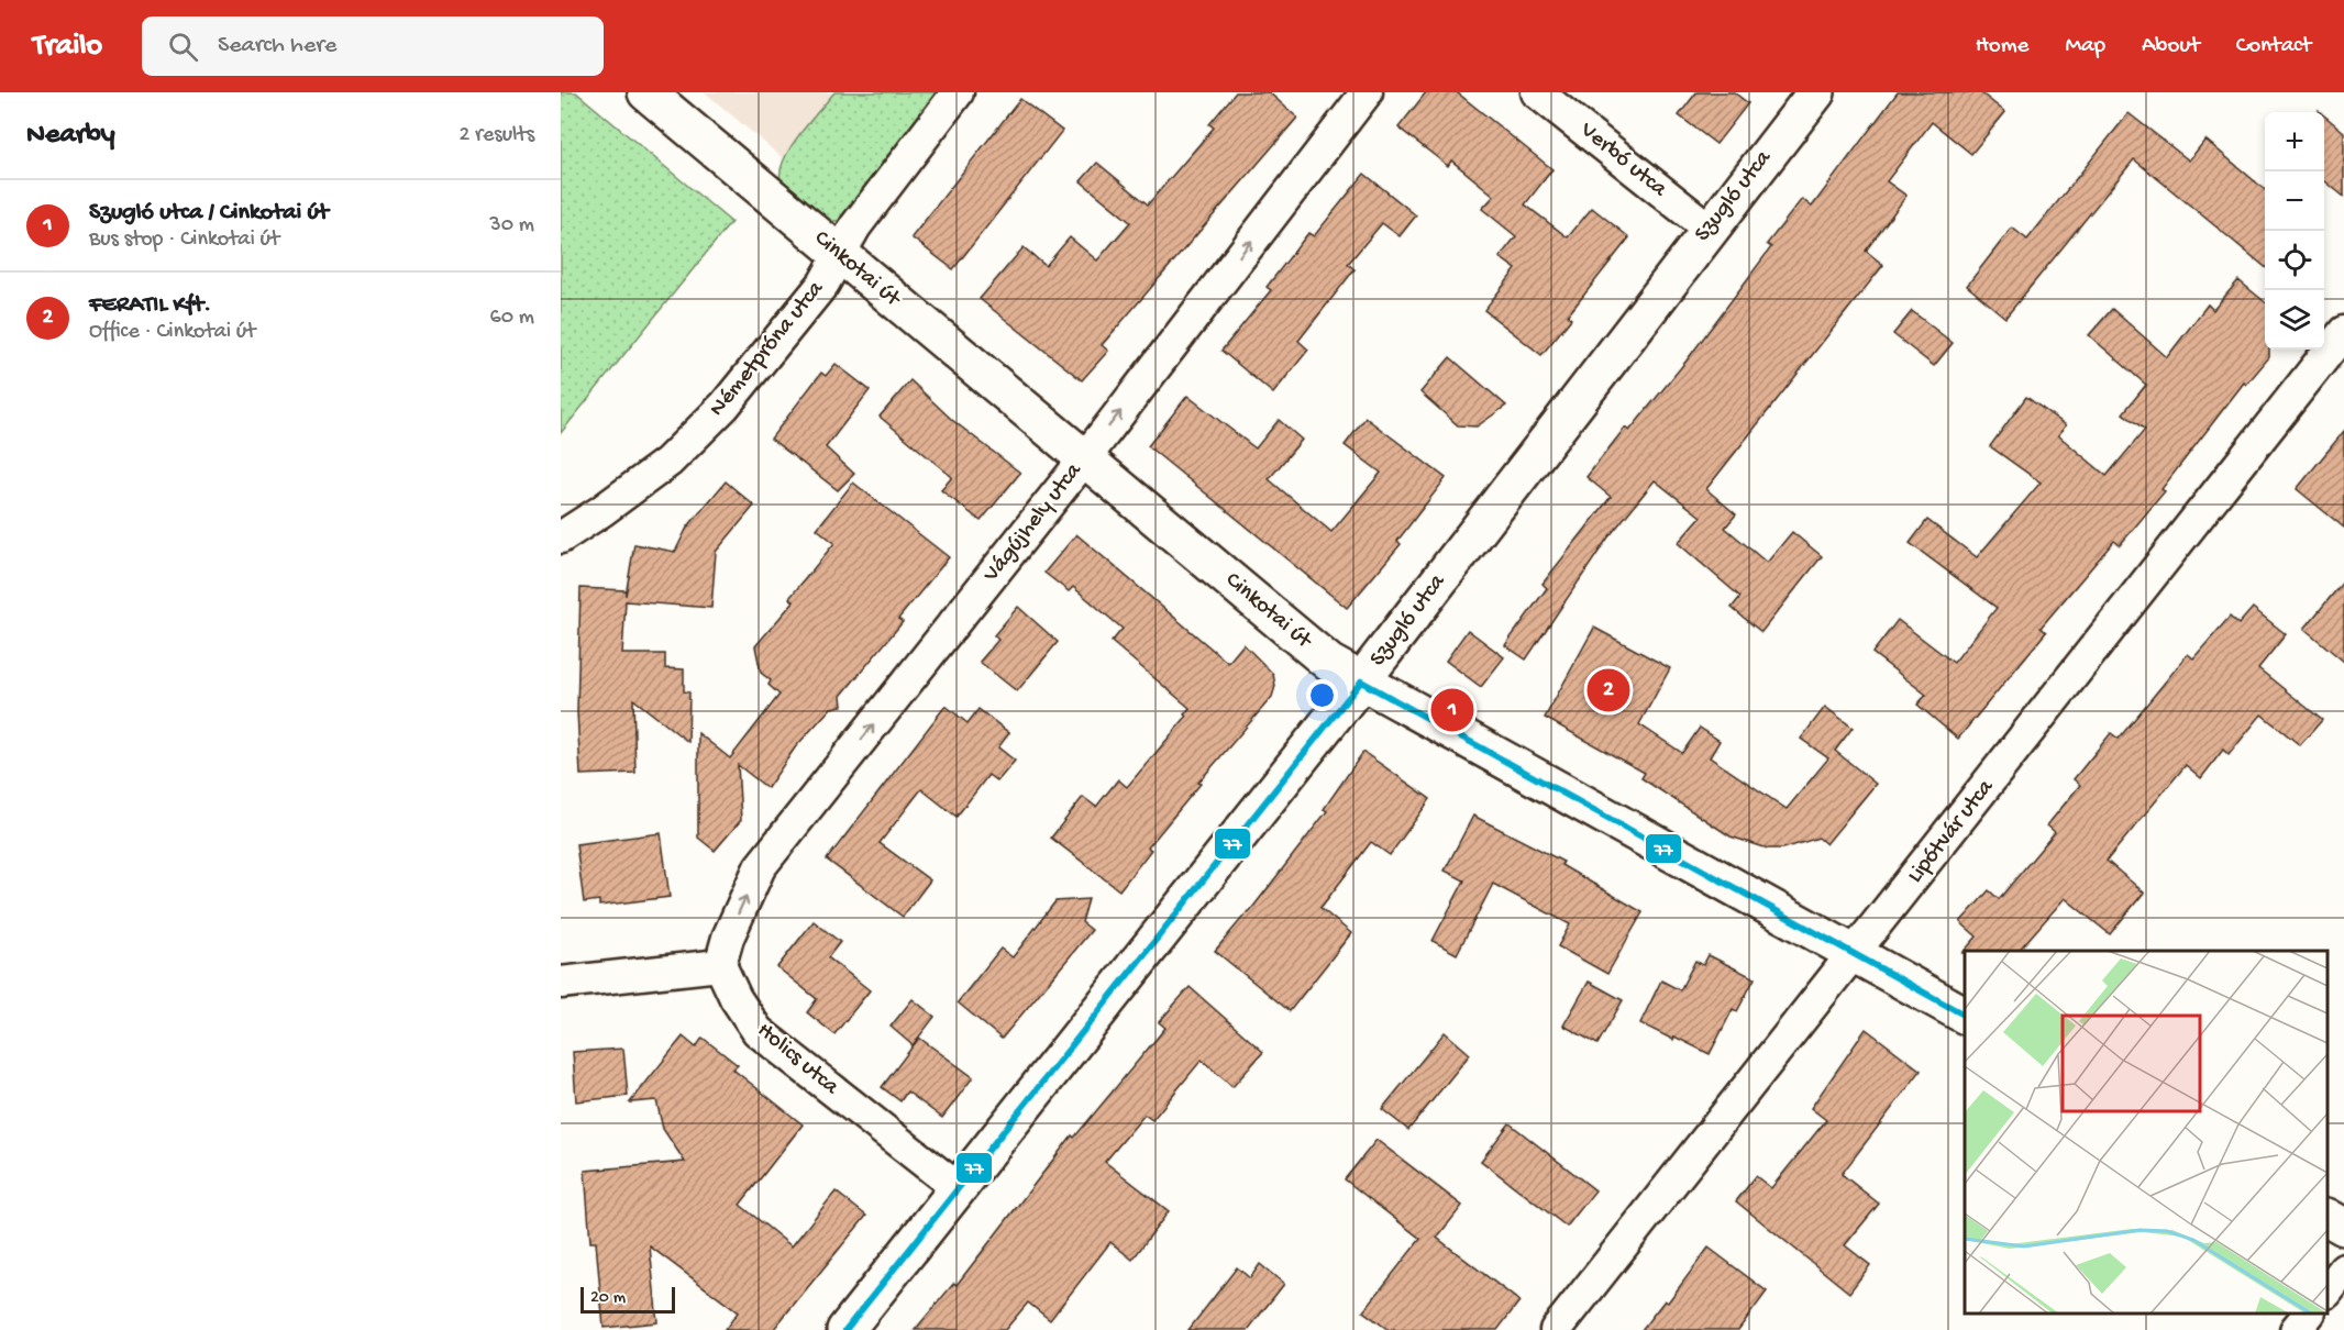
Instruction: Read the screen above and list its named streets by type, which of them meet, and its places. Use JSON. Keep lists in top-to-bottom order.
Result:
{
  "streets": {
    "street": [
      "Verbó utca",
      "Szugló utca",
      "Cinkotai út",
      "Németpróna utca",
      "Vágújhely utca",
      "Lipótvár utca",
      "Holics utca"
    ]
  },
  "crossings": [
    ["Verbó utca", "Szugló utca"],
    ["Szugló utca", "Cinkotai út"],
    ["Szugló utca", "Holics utca"],
    ["Cinkotai út", "Németpróna utca"],
    ["Cinkotai út", "Vágújhely utca"],
    ["Cinkotai út", "Lipótvár utca"],
    ["Vágújhely utca", "Holics utca"]
  ],
  "one_way": ["Vágújhely utca"],
  "lines": ["transit line 77"],
  "scale_bar": "20 m",
  "page": {
    "header": "Trailo",
    "search": "Search here",
    "nav": [
      "Home",
      "Map",
      "About",
      "Contact"
    ],
    "heading": ["Nearby", "2 results"],
    "map_buttons": ["+", "−"],
    "list": [
      {
        "mark": "1",
        "name": "Szugló utca / Cinkotai út",
        "note": "Bus stop · Cinkotai út",
        "value": "30 m"
      },
      {
        "mark": "2",
        "name": "FERATIL Kft.",
        "note": "Office · Cinkotai út",
        "value": "60 m"
      }
    ],
    "pins": ["2", "1"],
    "scale": "20 m"
  }
}
